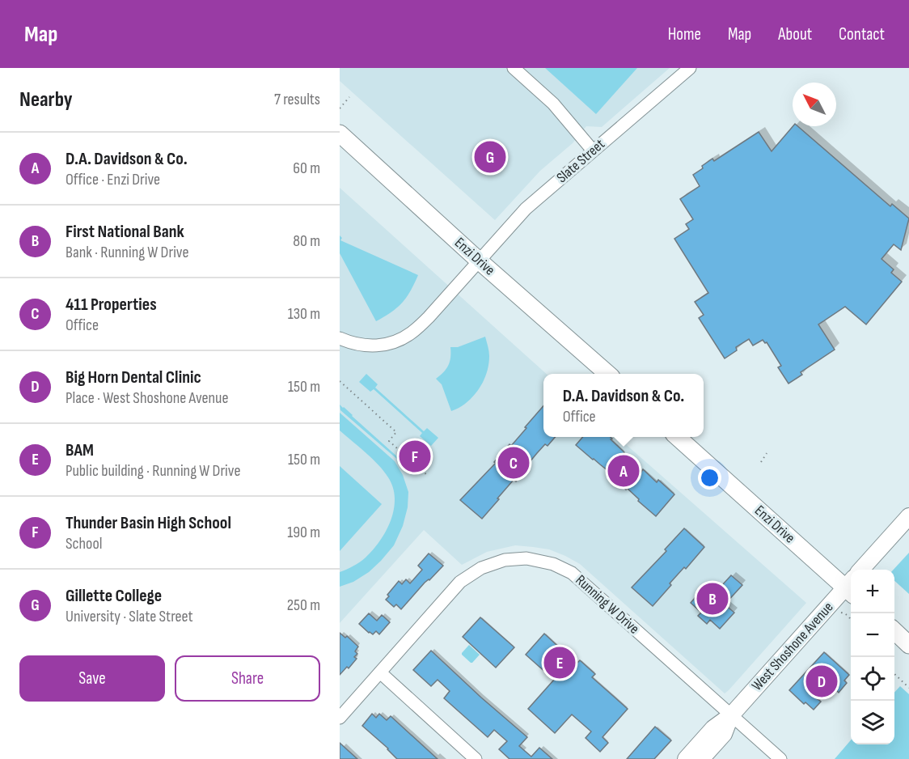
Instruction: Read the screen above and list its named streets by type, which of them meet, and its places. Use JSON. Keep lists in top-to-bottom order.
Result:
{
  "streets": {
    "main road": ["Enzi Drive"],
    "street": ["Slate Street", "Running W Drive", "West Shoshone Avenue"]
  },
  "crossings": [
    ["Slate Street", "Enzi Drive"],
    ["Running W Drive", "West Shoshone Avenue"]
  ],
  "north": "top left",
  "page": {
    "header": "Map",
    "nav": [
      "Home",
      "Map",
      "About",
      "Contact"
    ],
    "heading": ["Nearby", "7 results"],
    "list": [
      {
        "mark": "A",
        "name": "D.A. Davidson & Co.",
        "note": "Office · Enzi Drive",
        "value": "60 m"
      },
      {
        "mark": "B",
        "name": "First National Bank",
        "note": "Bank · Running W Drive",
        "value": "80 m"
      },
      {
        "mark": "C",
        "name": "411 Properties",
        "note": "Office",
        "value": "130 m"
      },
      {
        "mark": "D",
        "name": "Big Horn Dental Clinic",
        "note": "Place · West Shoshone Avenue",
        "value": "150 m"
      },
      {
        "mark": "E",
        "name": "BAM",
        "note": "Public building · Running W Drive",
        "value": "150 m"
      },
      {
        "mark": "F",
        "name": "Thunder Basin High School",
        "note": "School",
        "value": "190 m"
      },
      {
        "mark": "G",
        "name": "Gillette College",
        "note": "University · Slate Street",
        "value": "250 m"
      }
    ],
    "pins": [
      "G",
      "F",
      "C",
      "A",
      "B",
      "E",
      "D"
    ],
    "popup": ["D.A. Davidson & Co.", "Office"],
    "map_buttons": ["+", "−"],
    "buttons": ["Save", "Share"]
  }
}
